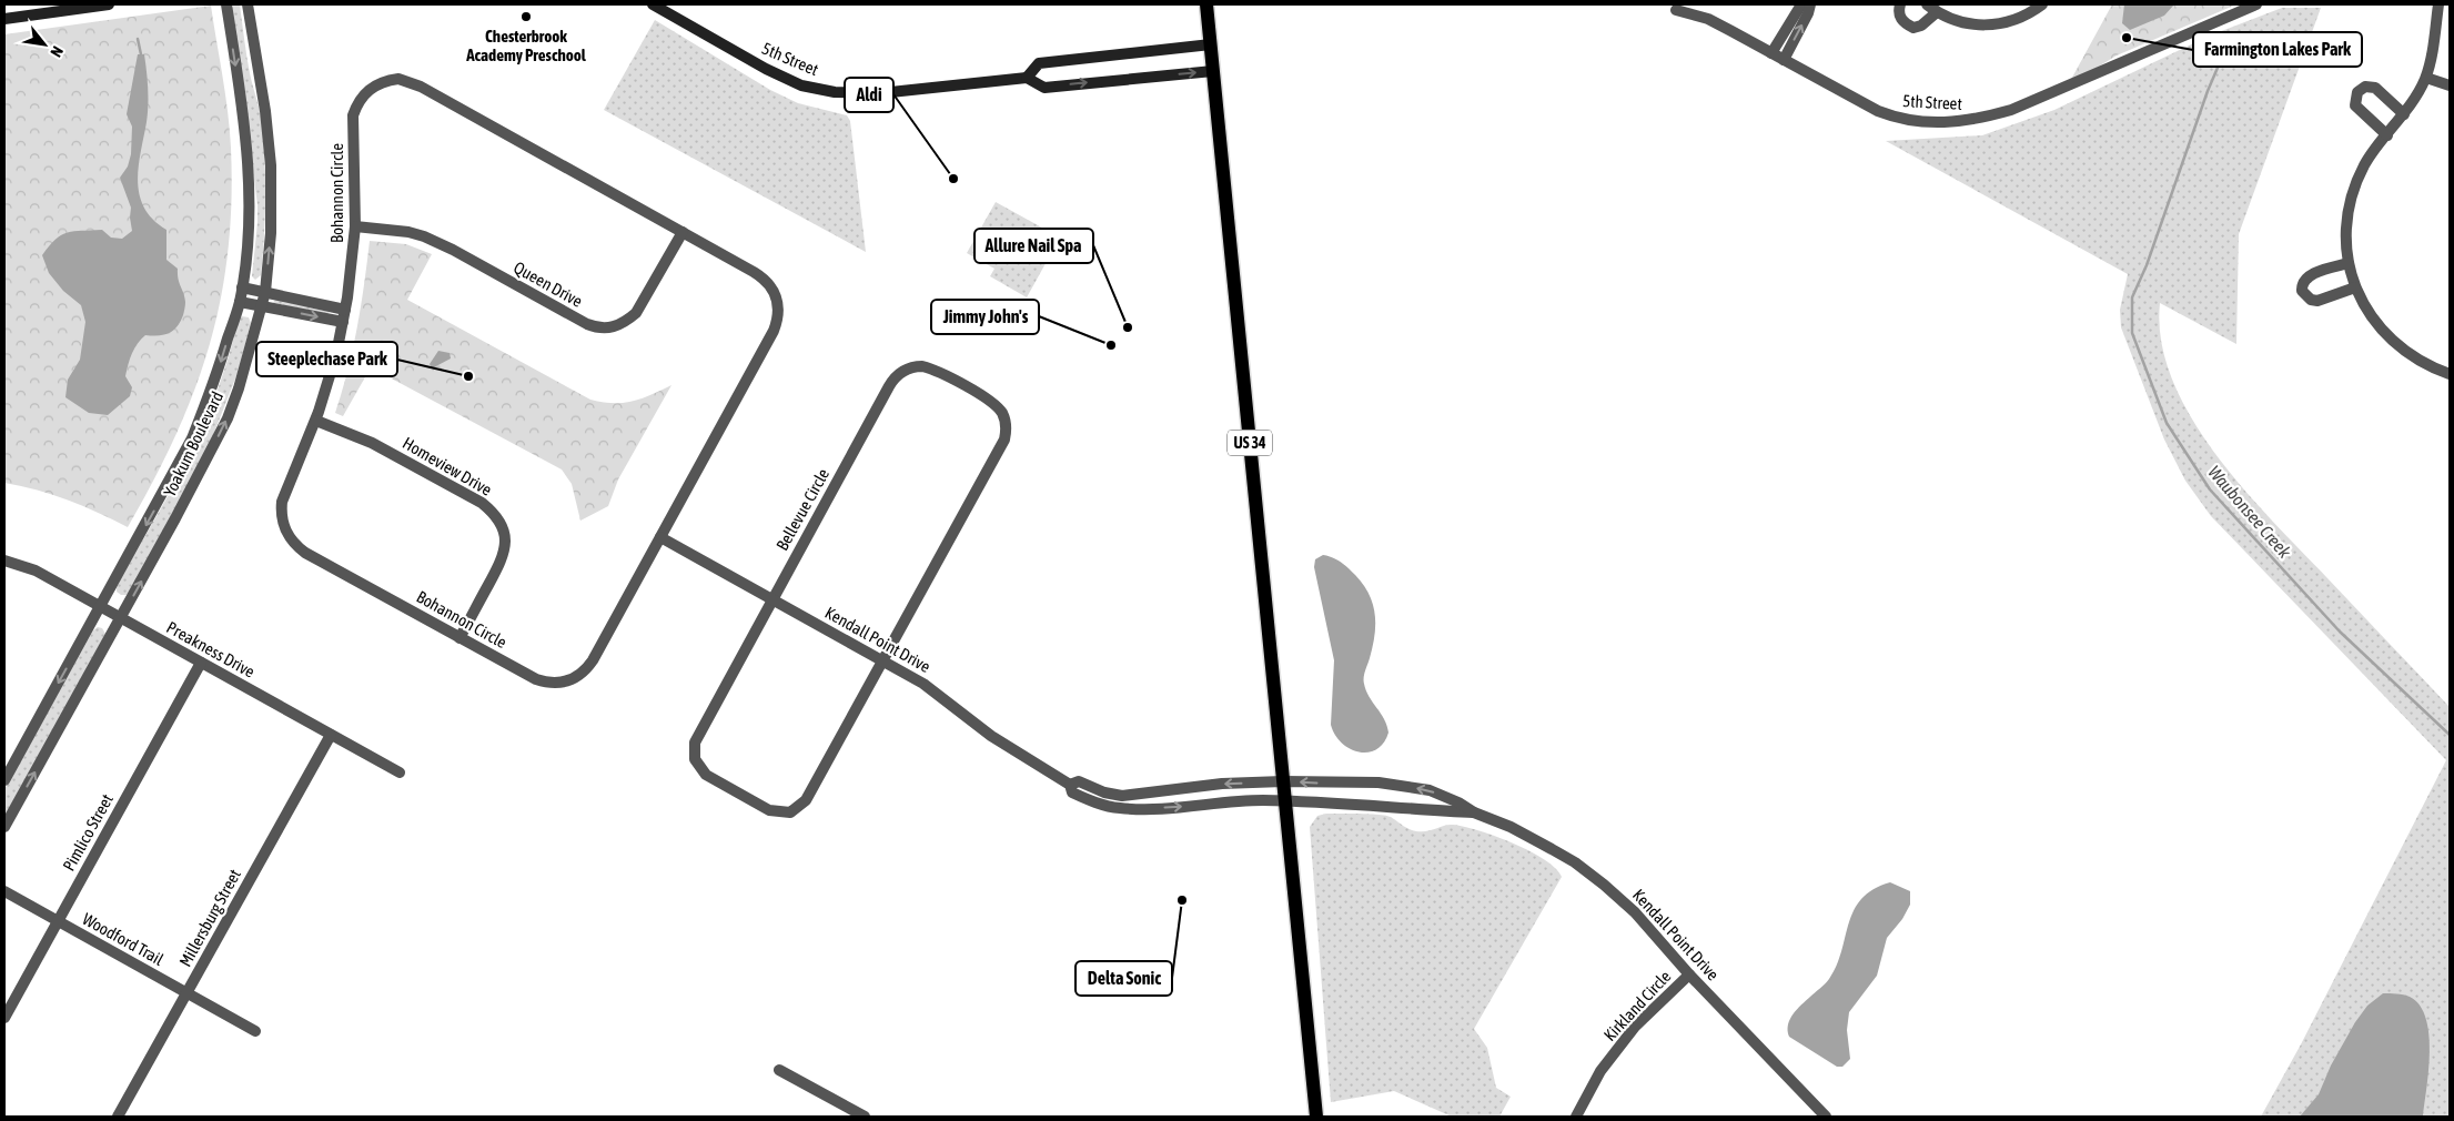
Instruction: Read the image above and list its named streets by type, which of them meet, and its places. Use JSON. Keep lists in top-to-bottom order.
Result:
{
  "streets": {
    "main road": ["US 34"],
    "street": [
      "5th Street",
      "Bohannon Circle",
      "Queen Drive",
      "Yoakum Boulevard",
      "Homeview Drive",
      "Bellevue Circle",
      "Kendall Point Drive",
      "Preakness Drive",
      "Pimlico Street",
      "Millersburg Street",
      "Woodford Trail",
      "Kirkland Circle"
    ]
  },
  "crossings": [
    ["5th Street", "US 34"],
    ["Bohannon Circle", "Queen Drive"],
    ["Bohannon Circle", "Homeview Drive"],
    ["Bohannon Circle", "Kendall Point Drive"],
    ["US 34", "Kendall Point Drive"],
    ["Yoakum Boulevard", "Preakness Drive"],
    ["Bellevue Circle", "Kendall Point Drive"],
    ["Kendall Point Drive", "Kirkland Circle"],
    ["Preakness Drive", "Pimlico Street"],
    ["Preakness Drive", "Millersburg Street"],
    ["Pimlico Street", "Woodford Trail"],
    ["Millersburg Street", "Woodford Trail"]
  ],
  "water": ["Waubonsee Creek"],
  "places": [
    "Chesterbrook Academy Preschool",
    "Farmington Lakes Park",
    "Aldi",
    "Allure Nail Spa",
    "Jimmy John's",
    "Steeplechase Park",
    "Delta Sonic"
  ],
  "north": "bottom right"
}
